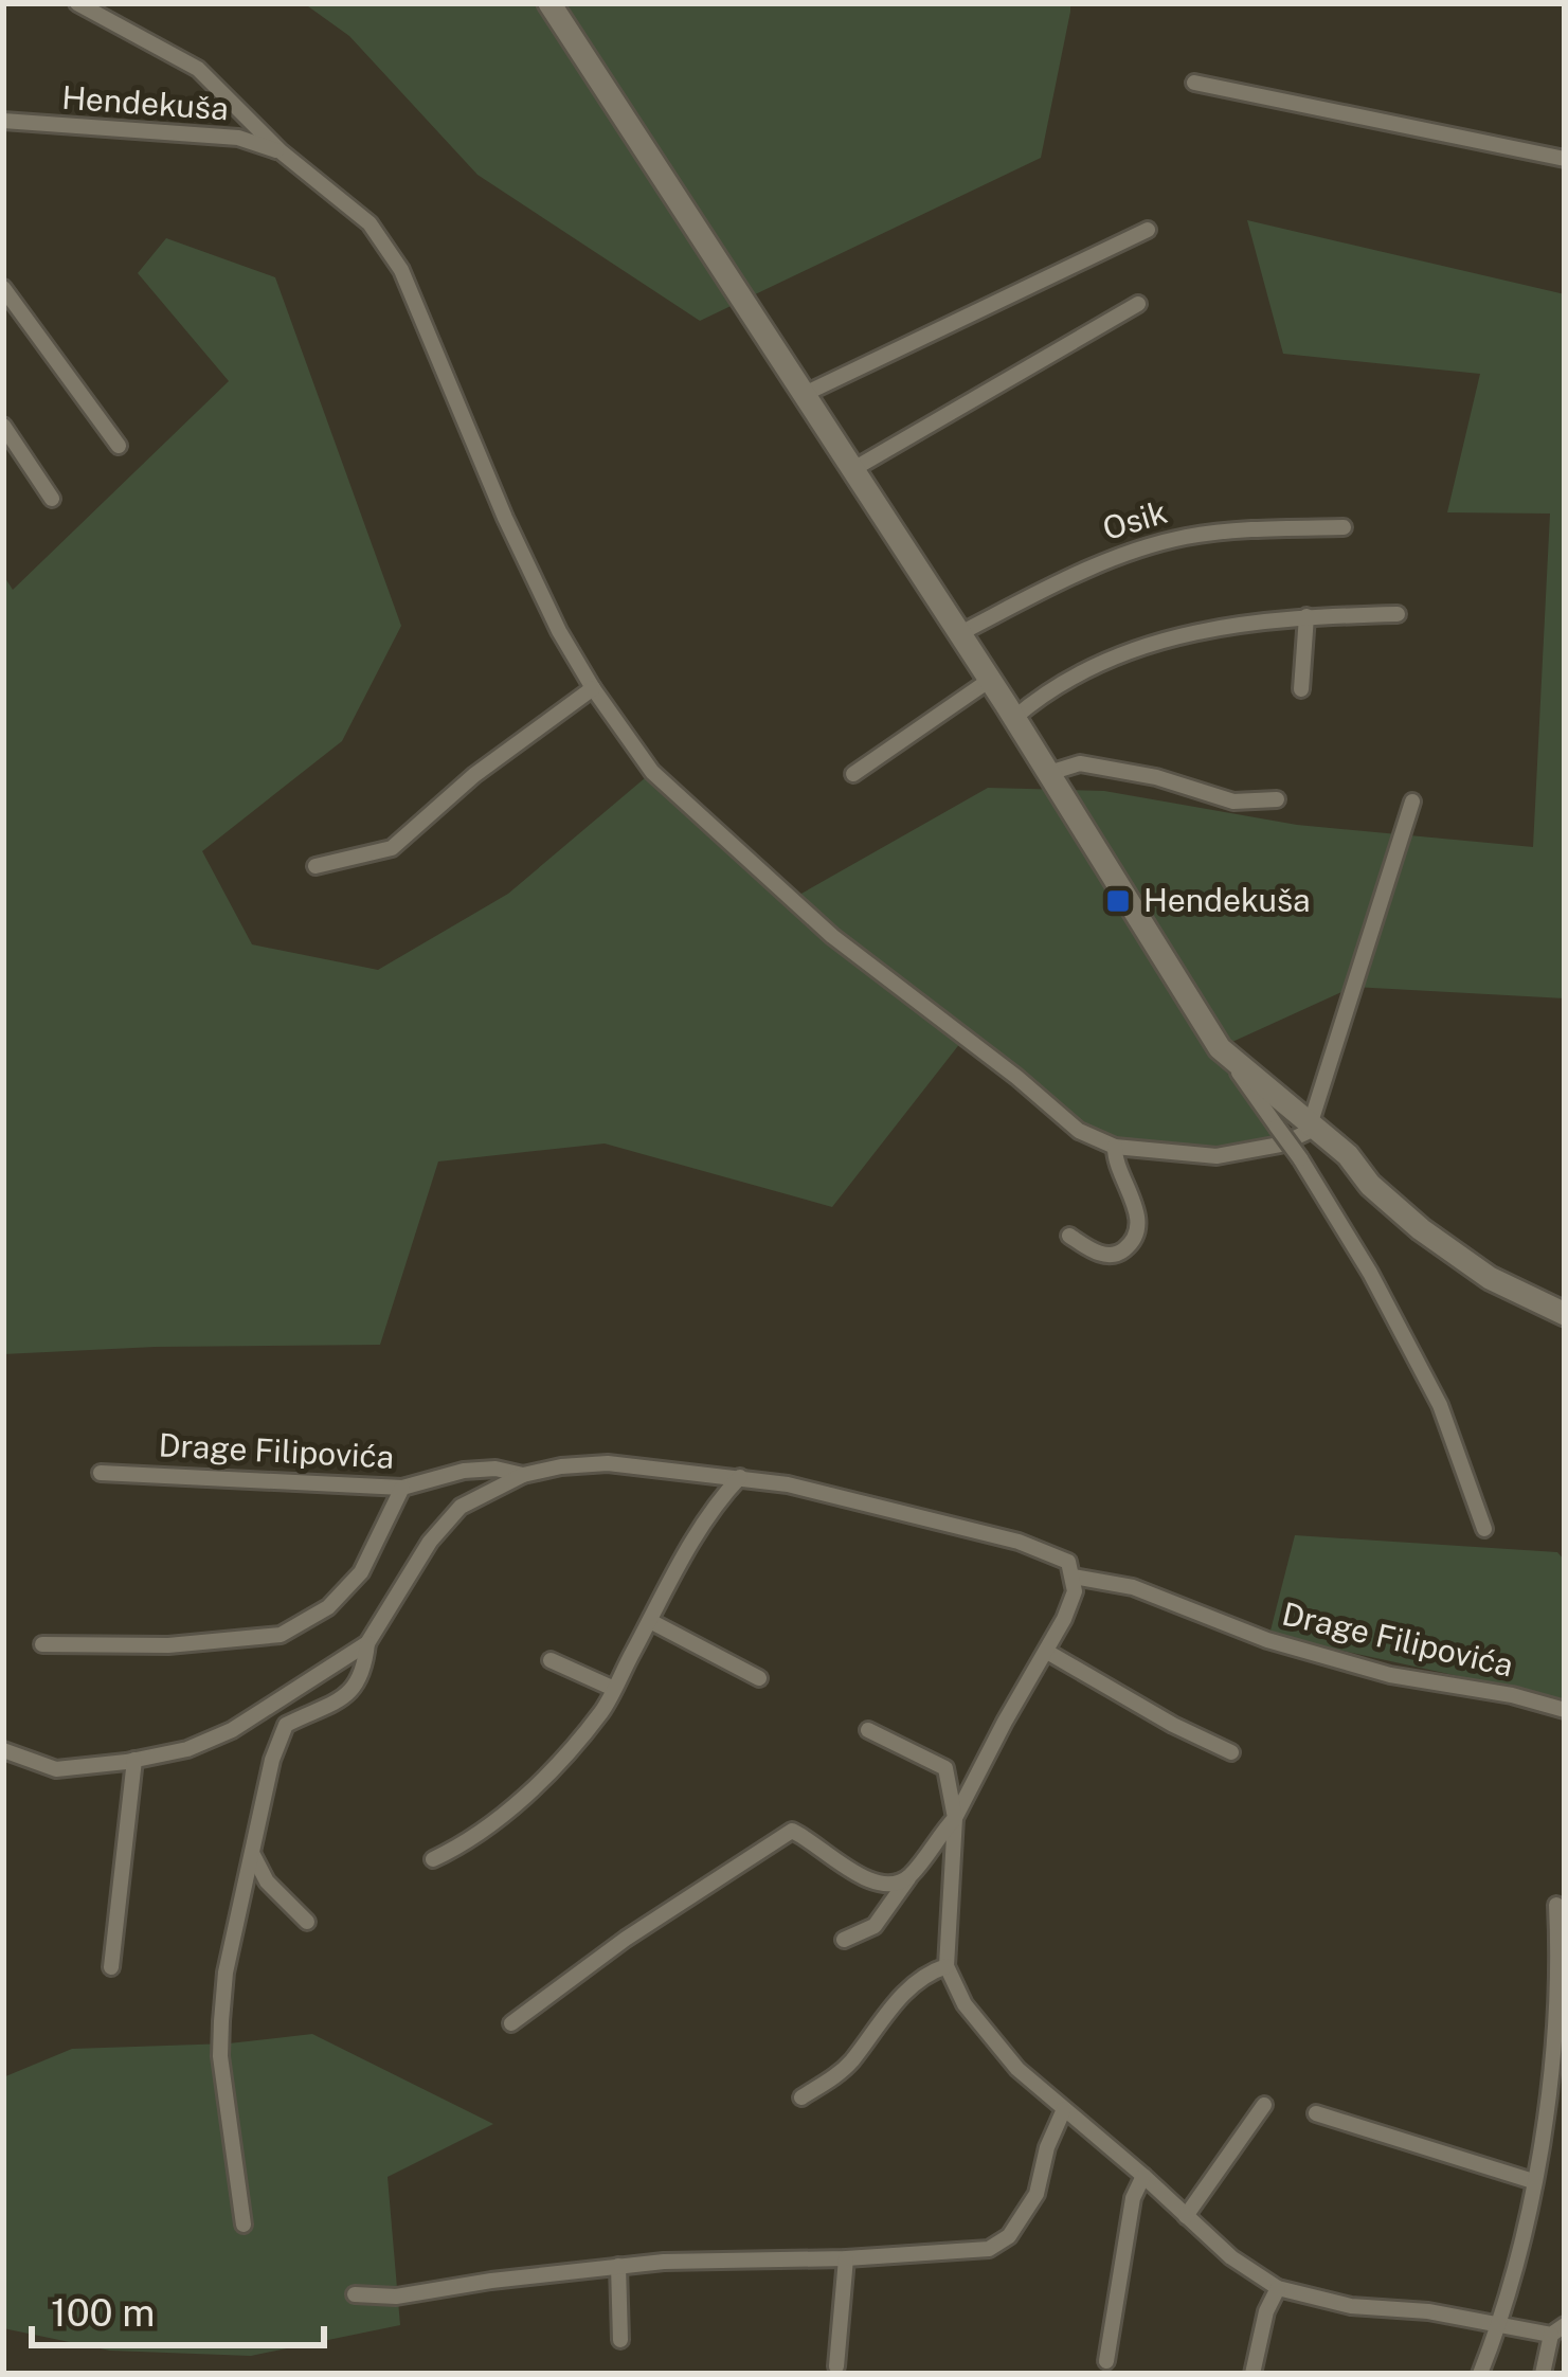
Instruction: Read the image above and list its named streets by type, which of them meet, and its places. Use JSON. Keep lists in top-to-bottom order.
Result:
{
  "streets": {
    "street": ["Hendekuša", "Osik", "Drage Filipovića"]
  },
  "places": {
    "transit": ["Hendekuša"]
  },
  "scale_bar": "100 m"
}
